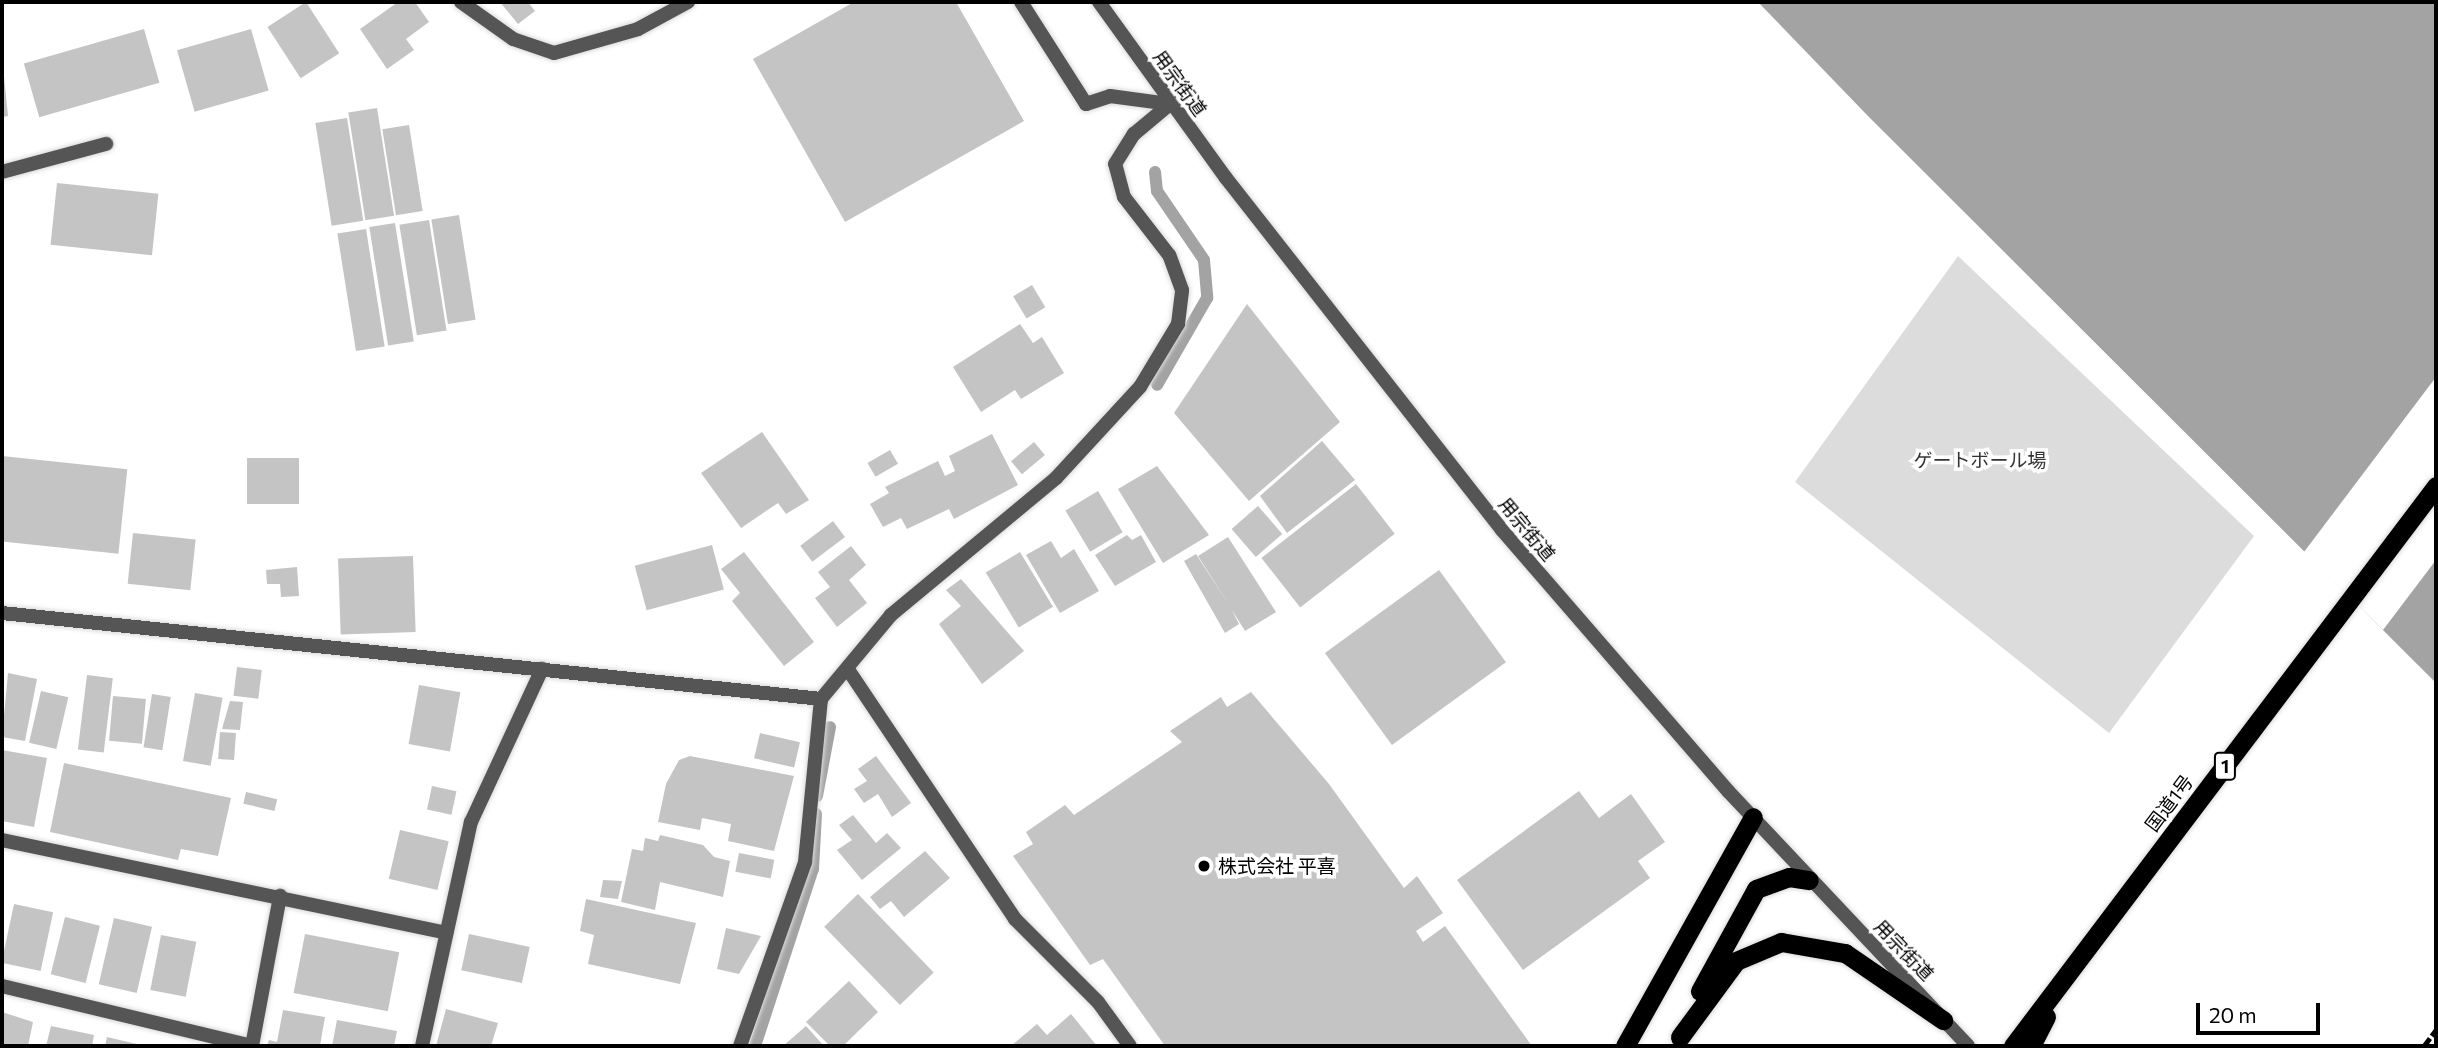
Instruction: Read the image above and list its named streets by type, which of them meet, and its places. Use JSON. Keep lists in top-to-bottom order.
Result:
{
  "streets": {
    "highway": ["1", "国道1号"],
    "street": ["用宗街道"]
  },
  "parks": ["ゲートボール場"],
  "places": ["株式会社 平喜"],
  "scale_bar": "20 m"
}
